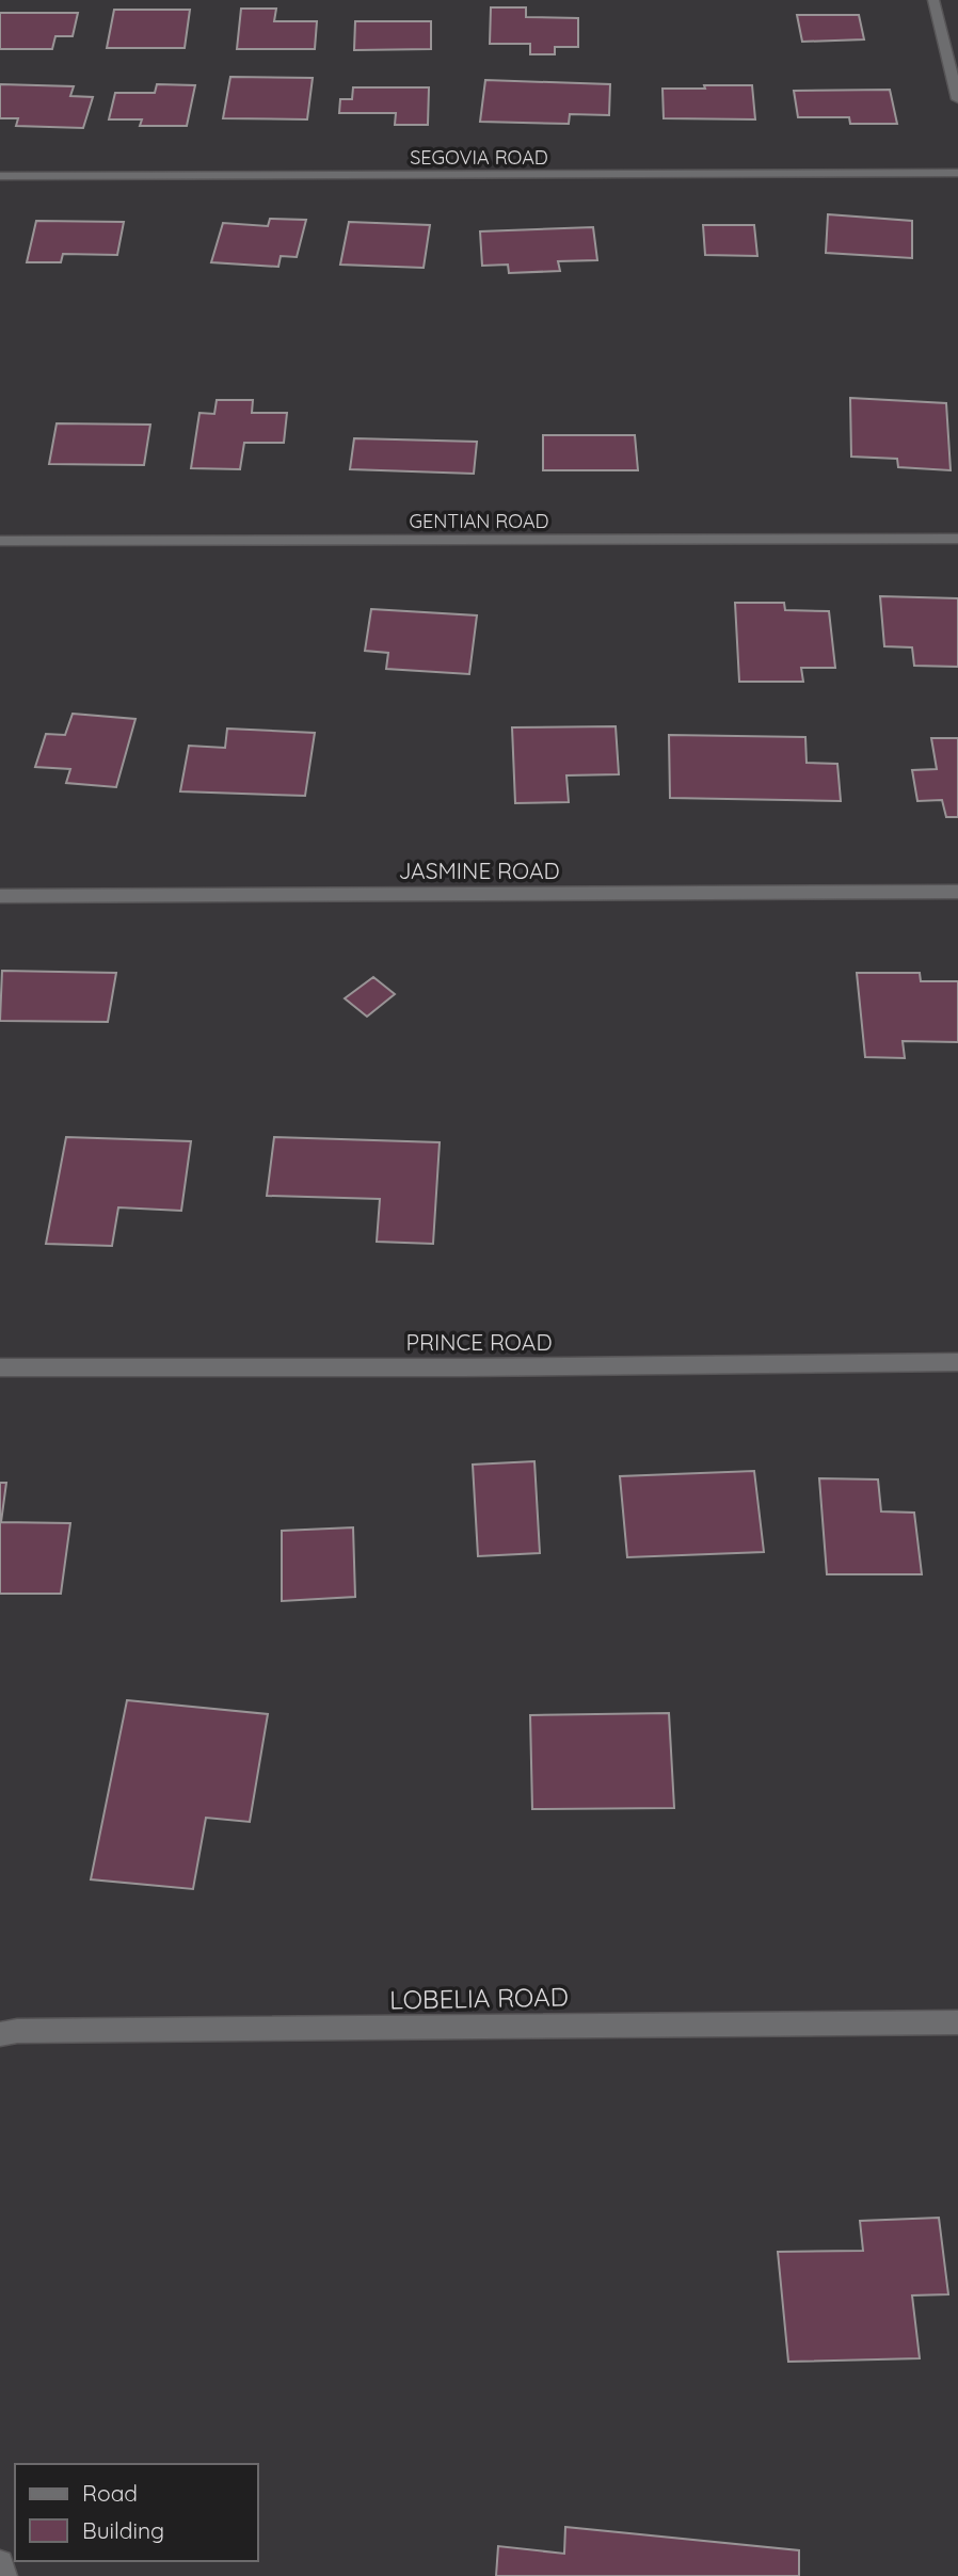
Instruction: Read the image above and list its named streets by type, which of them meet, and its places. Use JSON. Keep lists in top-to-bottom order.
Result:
{
  "streets": {
    "street": [
      "SEGOVIA ROAD",
      "GENTIAN ROAD",
      "JASMINE ROAD",
      "PRINCE ROAD",
      "LOBELIA ROAD"
    ]
  },
  "legend": ["Road", "Building"]
}
